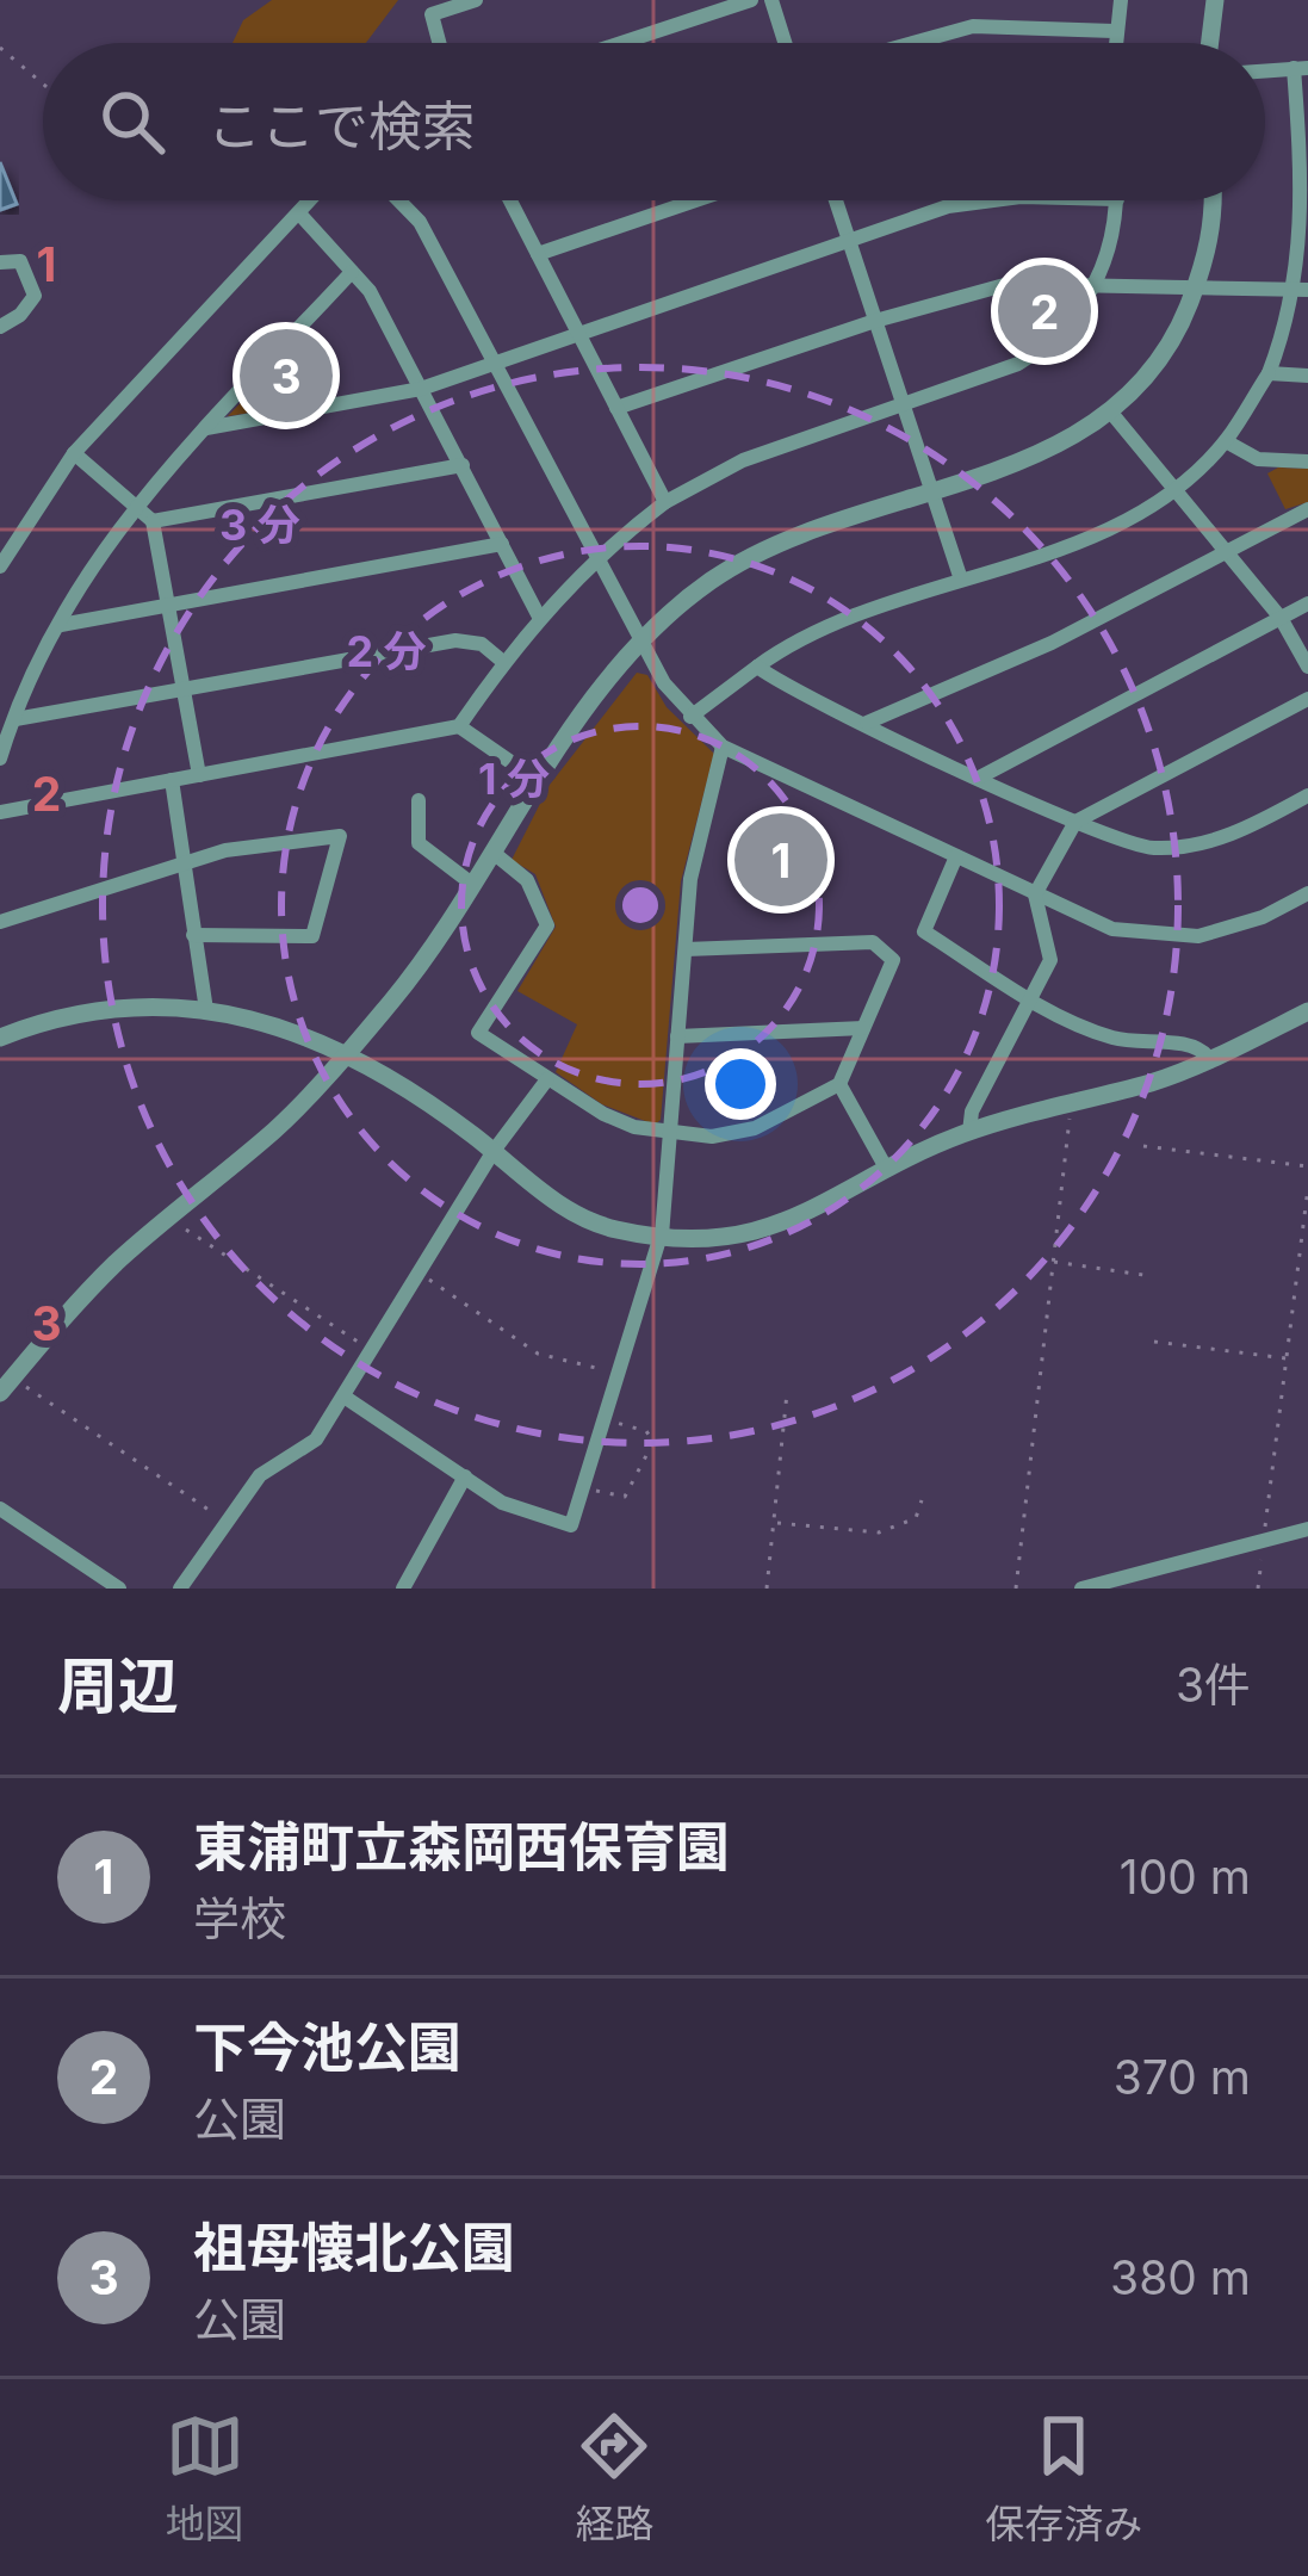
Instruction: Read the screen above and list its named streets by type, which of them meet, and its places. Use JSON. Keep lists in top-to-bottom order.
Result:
{
  "page": {
    "search": "ここで検索",
    "pins": ["2", "3", "1"],
    "heading": ["周辺", "3件"],
    "list": [
      {
        "mark": "1",
        "name": "東浦町立森岡西保育園",
        "note": "学校",
        "value": "100 m"
      },
      {
        "mark": "2",
        "name": "下今池公園",
        "note": "公園",
        "value": "370 m"
      },
      {
        "mark": "3",
        "name": "祖母懐北公園",
        "note": "公園",
        "value": "380 m"
      }
    ],
    "nav": ["地図", "経路", "保存済み"]
  },
  "grid": {
    "rows": ["1", "2", "3"]
  },
  "rings": ["3 分", "2 分", "1 分"]
}
